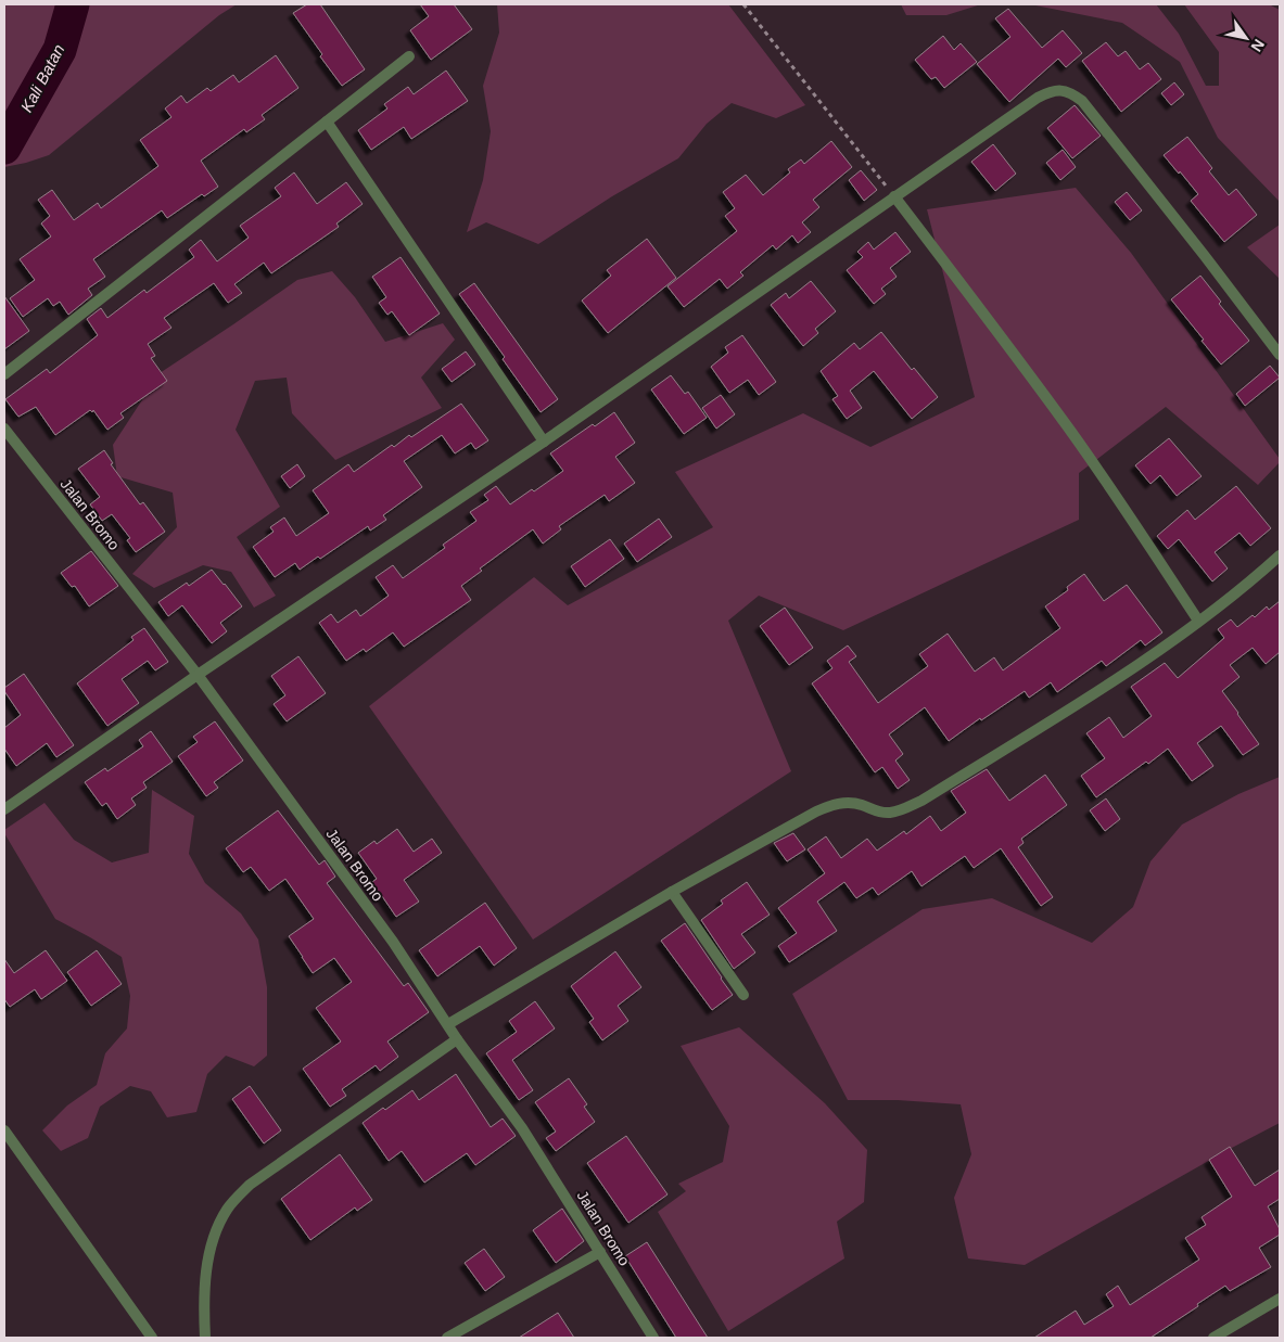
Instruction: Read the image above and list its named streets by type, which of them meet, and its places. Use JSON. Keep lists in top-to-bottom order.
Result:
{
  "streets": {
    "street": ["Jalan Bromo"]
  },
  "water": ["Kali Batan"],
  "north": "bottom right"
}
